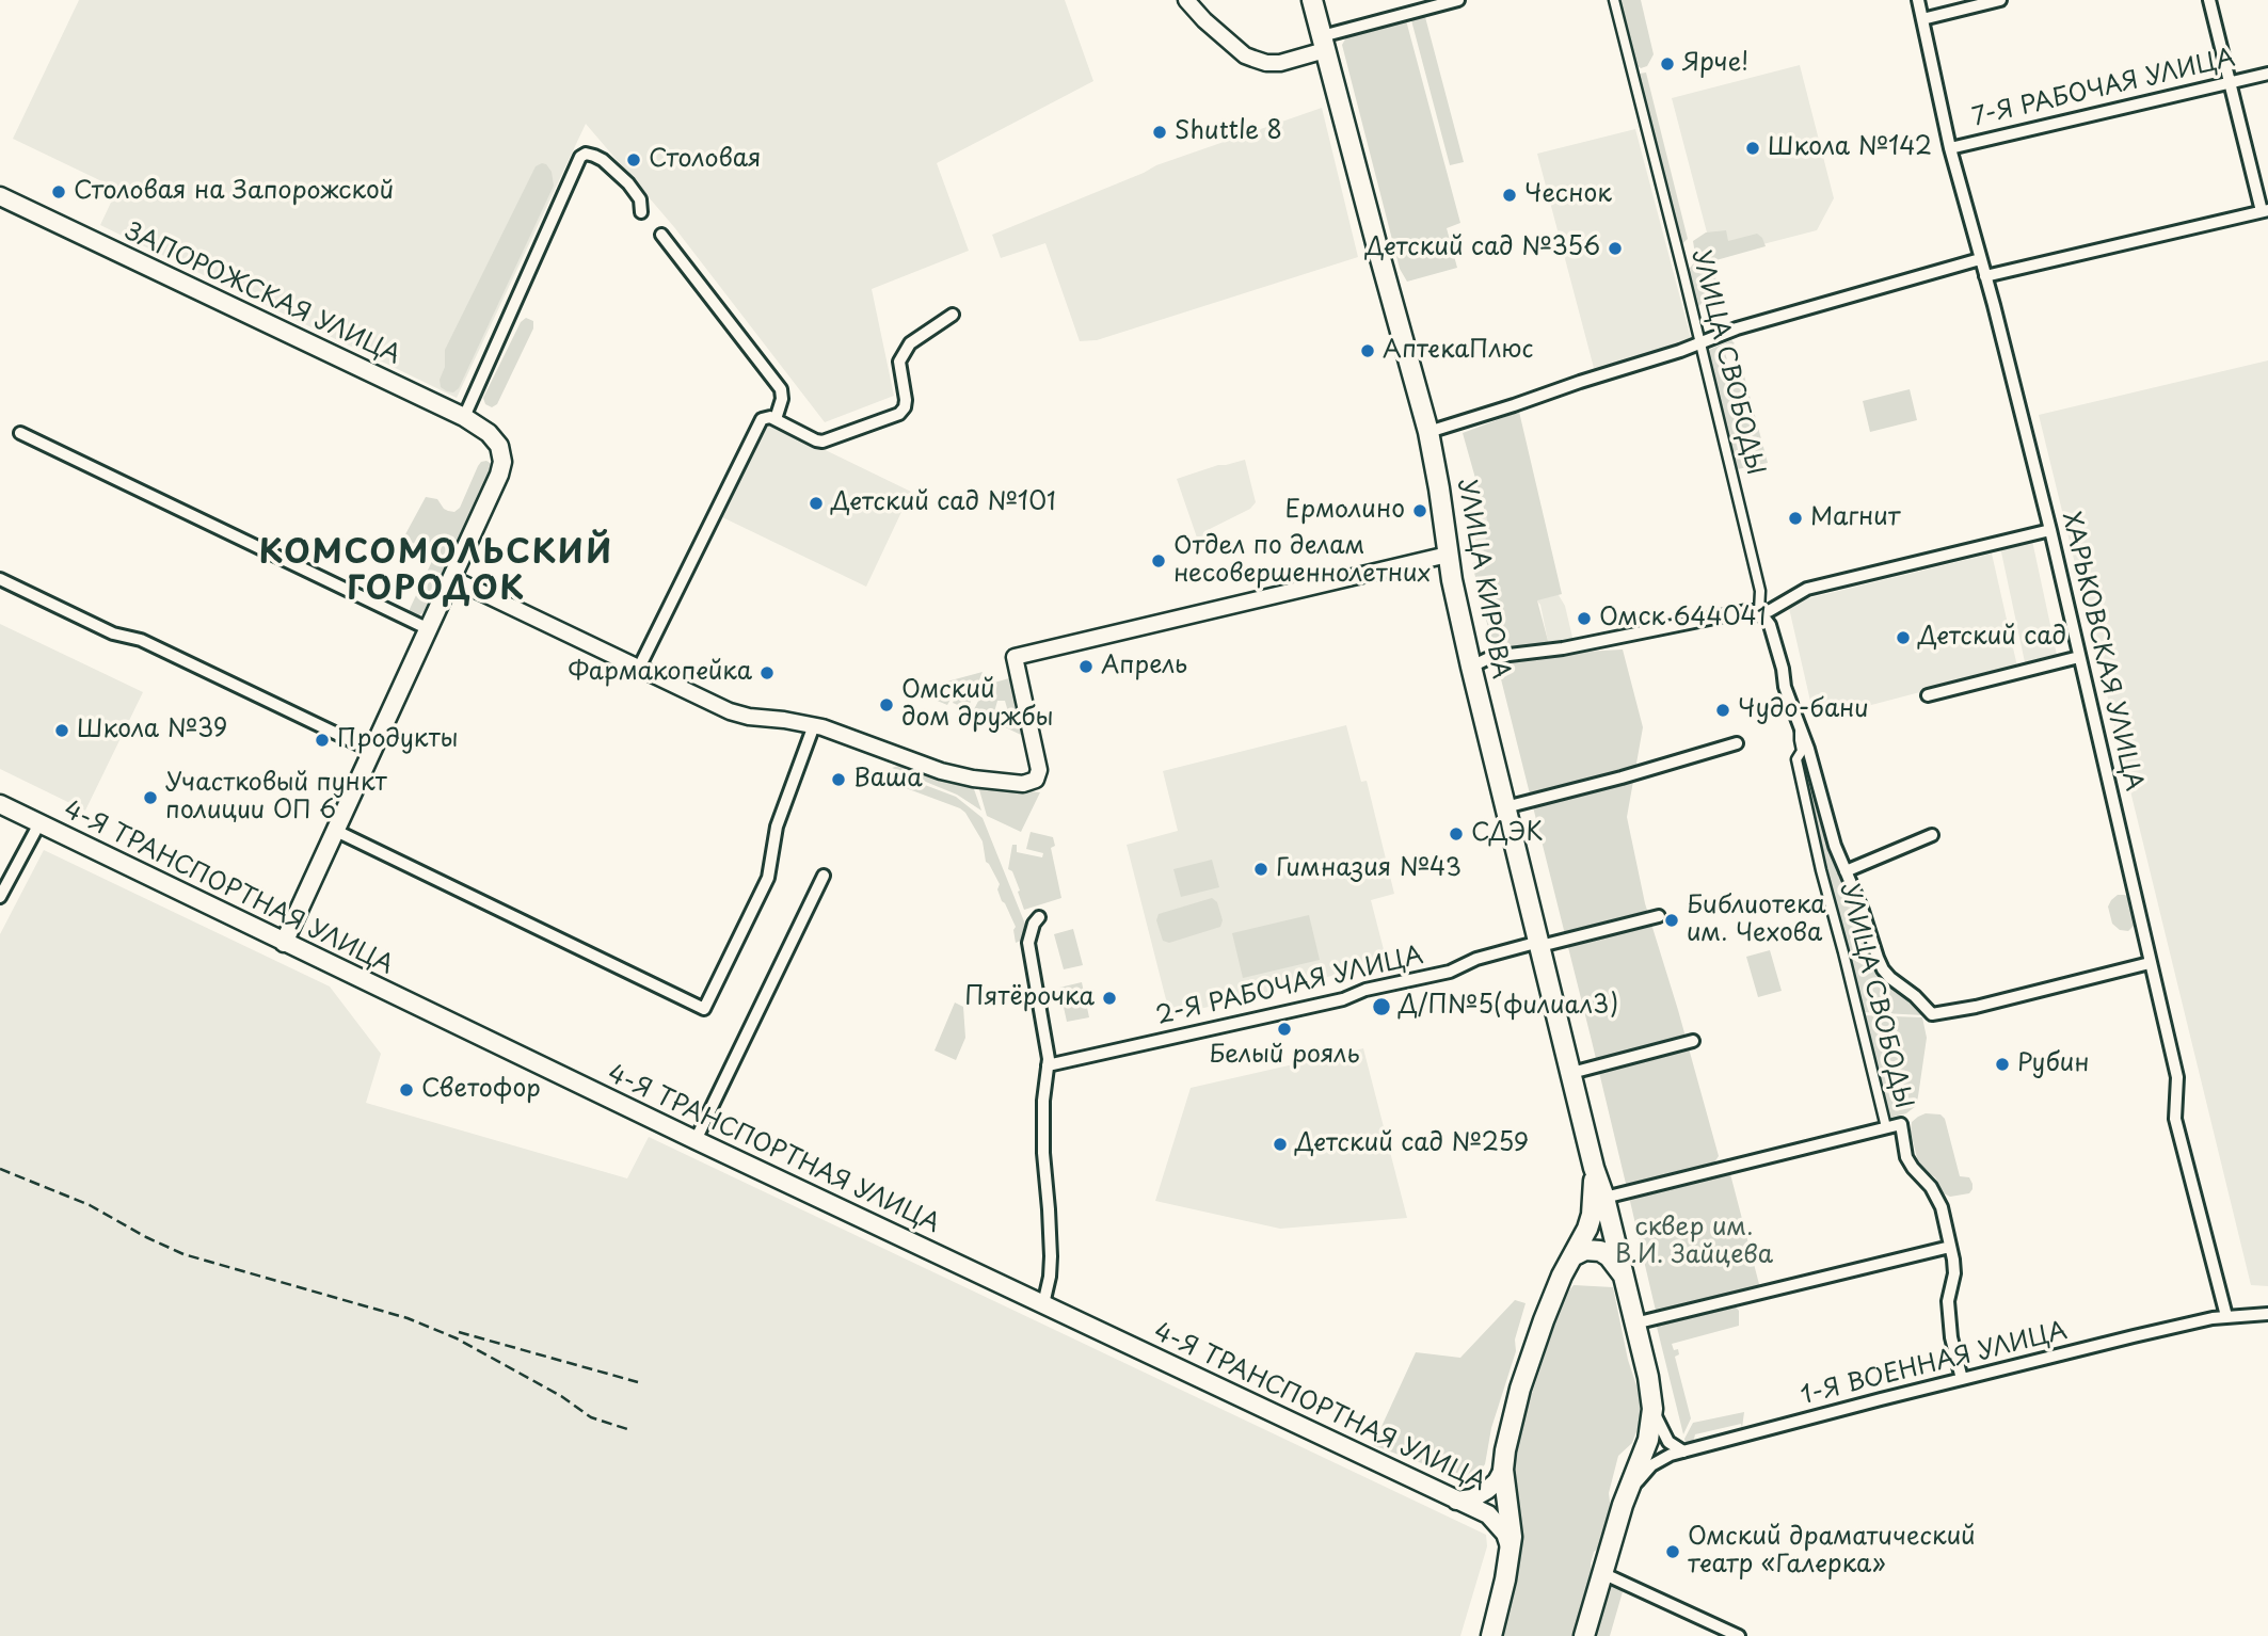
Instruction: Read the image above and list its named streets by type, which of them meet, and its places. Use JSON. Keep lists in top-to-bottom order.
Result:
{
  "streets": {
    "main road": ["ЗАПОРОЖСКАЯ УЛИЦА", "УЛИЦА КИРОВА", "4-Я ТРАНСПОРТНАЯ УЛИЦА"],
    "street": [
      "7-Я РАБОЧАЯ УЛИЦА",
      "УЛИЦА СВОБОДЫ",
      "ХАРЬКОВСКАЯ УЛИЦА",
      "2-Я РАБОЧАЯ УЛИЦА",
      "1-Я ВОЕННАЯ УЛИЦА"
    ]
  },
  "crossings": [
    ["7-Я РАБОЧАЯ УЛИЦА", "ХАРЬКОВСКАЯ УЛИЦА"],
    ["УЛИЦА СВОБОДЫ", "ХАРЬКОВСКАЯ УЛИЦА"],
    ["УЛИЦА СВОБОДЫ", "1-Я ВОЕННАЯ УЛИЦА"],
    ["УЛИЦА КИРОВА", "4-Я ТРАНСПОРТНАЯ УЛИЦА"],
    ["УЛИЦА КИРОВА", "2-Я РАБОЧАЯ УЛИЦА"],
    ["УЛИЦА КИРОВА", "1-Я ВОЕННАЯ УЛИЦА"],
    ["ХАРЬКОВСКАЯ УЛИЦА", "1-Я ВОЕННАЯ УЛИЦА"]
  ],
  "districts": ["КОМСОМОЛЬСКИЙ ГОРОДОК"],
  "parks": ["сквер им. В.И. Зайцева"],
  "places": [
    "Ярче!",
    "Shuttle 8",
    "Школа №142",
    "Столовая",
    "Столовая на Запорожской",
    "Чеснок",
    "Детский сад №356",
    "АптекаПлюс",
    "Детский сад №101",
    "Ермолино",
    "Магнит",
    "Отдел по делам несовершеннолетних",
    "Омск 644041",
    "Детский сад",
    "Апрель",
    "Фармакопейка",
    "Омский дом дружбы",
    "Чудо-бани",
    "Школа №39",
    "Продукты",
    "Ваша",
    "Участковый пункт полиции ОП 6",
    "СДЭК",
    "Гимназия №43",
    "Библиотека им. Чехова",
    "Пятёрочка",
    "Д/П№5(филиал3)",
    "Белый рояль",
    "Рубин",
    "Светофор",
    "Детский сад №259",
    "Омский драматический театр «Галерка»"
  ]
}
